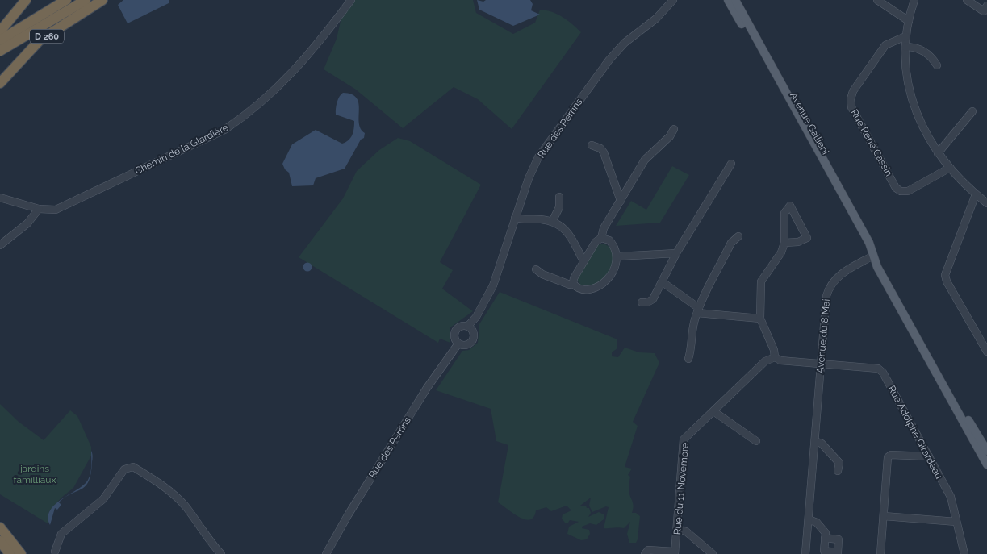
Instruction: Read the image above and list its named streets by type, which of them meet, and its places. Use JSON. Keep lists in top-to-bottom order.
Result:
{
  "streets": {
    "highway": ["D 260"],
    "main road": ["Avenue Gallieni"],
    "street": [
      "Rue des Perrins",
      "Rue René Cassin",
      "Chemin de la Glardière",
      "Avenue du 8 Mai",
      "Rue Adolphe Girardeau",
      "Rue du 11 Novembre"
    ]
  },
  "crossings": [
    ["Avenue Gallieni", "Avenue du 8 Mai"],
    ["Avenue du 8 Mai", "Rue Adolphe Girardeau"]
  ],
  "parks": ["jardins familliaux"]
}
